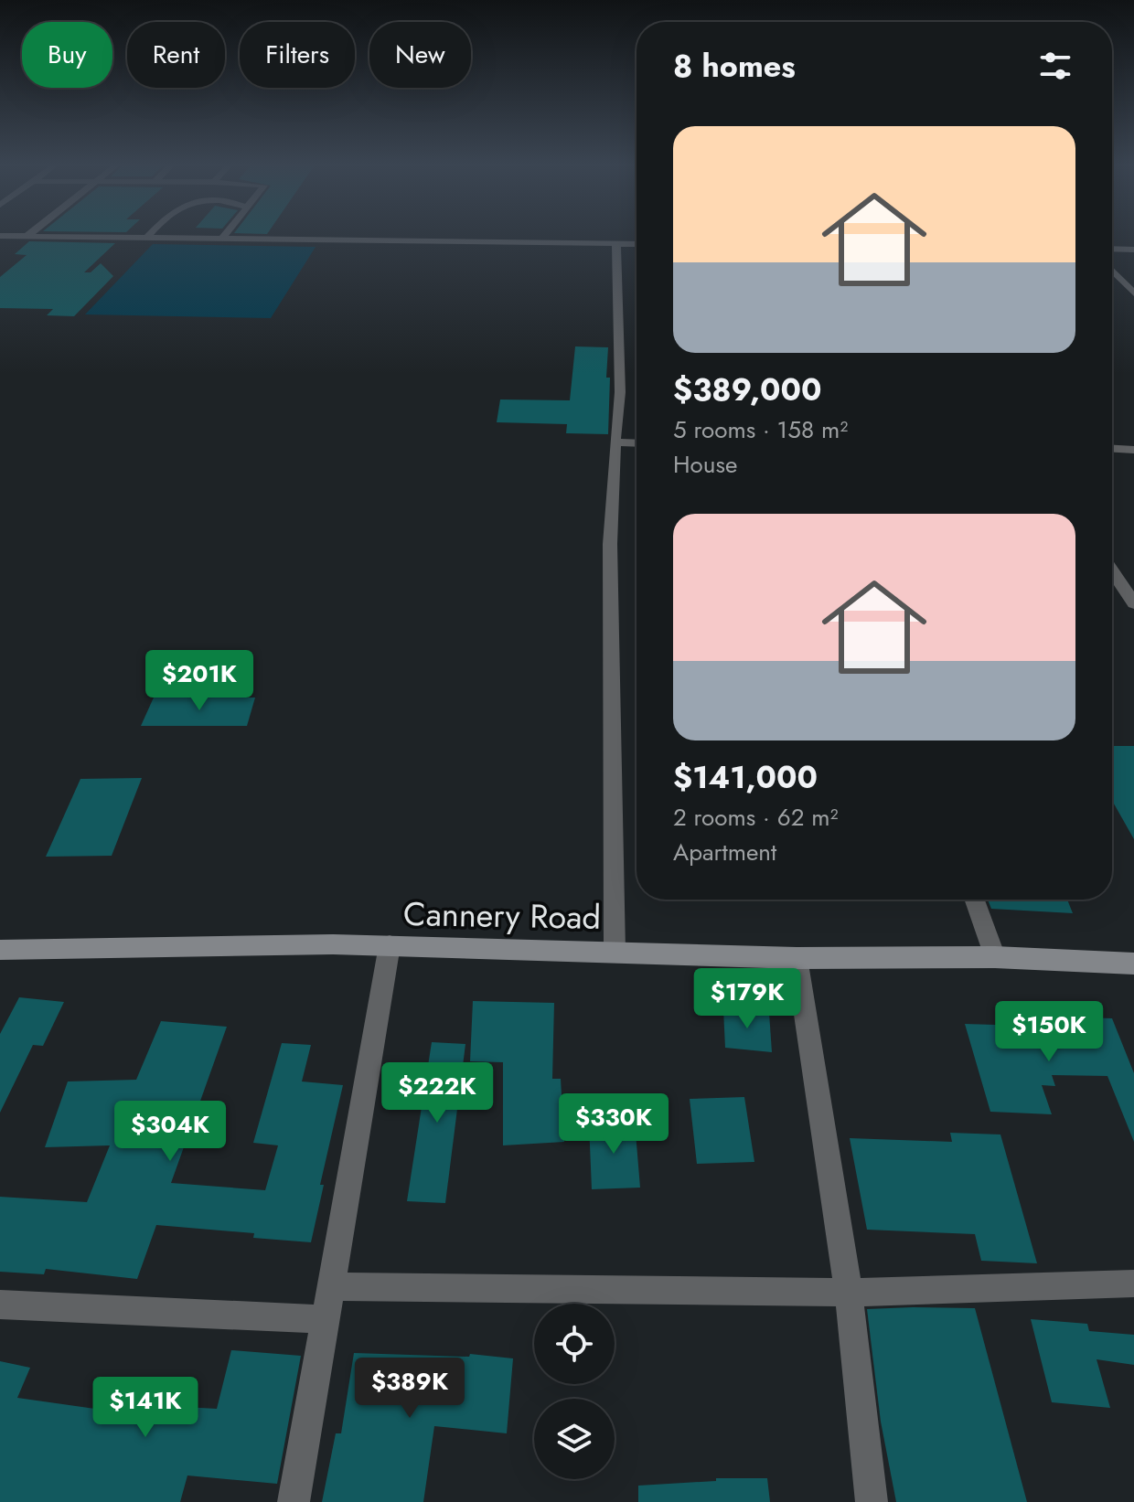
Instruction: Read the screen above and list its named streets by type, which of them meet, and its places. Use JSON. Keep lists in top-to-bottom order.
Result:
{
  "streets": {
    "main road": ["Cannery Road"]
  },
  "page": {
    "chip": [
      "Buy",
      "Rent",
      "Filters",
      "New"
    ],
    "heading": "8 homes",
    "list": [
      {
        "name": "$389,000",
        "note": "5 rooms · 158 m² · House"
      },
      {
        "name": "$141,000",
        "note": "2 rooms · 62 m² · Apartment"
      }
    ],
    "price": [
      "$201K",
      "$179K",
      "$150K",
      "$222K",
      "$330K",
      "$304K",
      "$389K",
      "$141K"
    ]
  }
}
